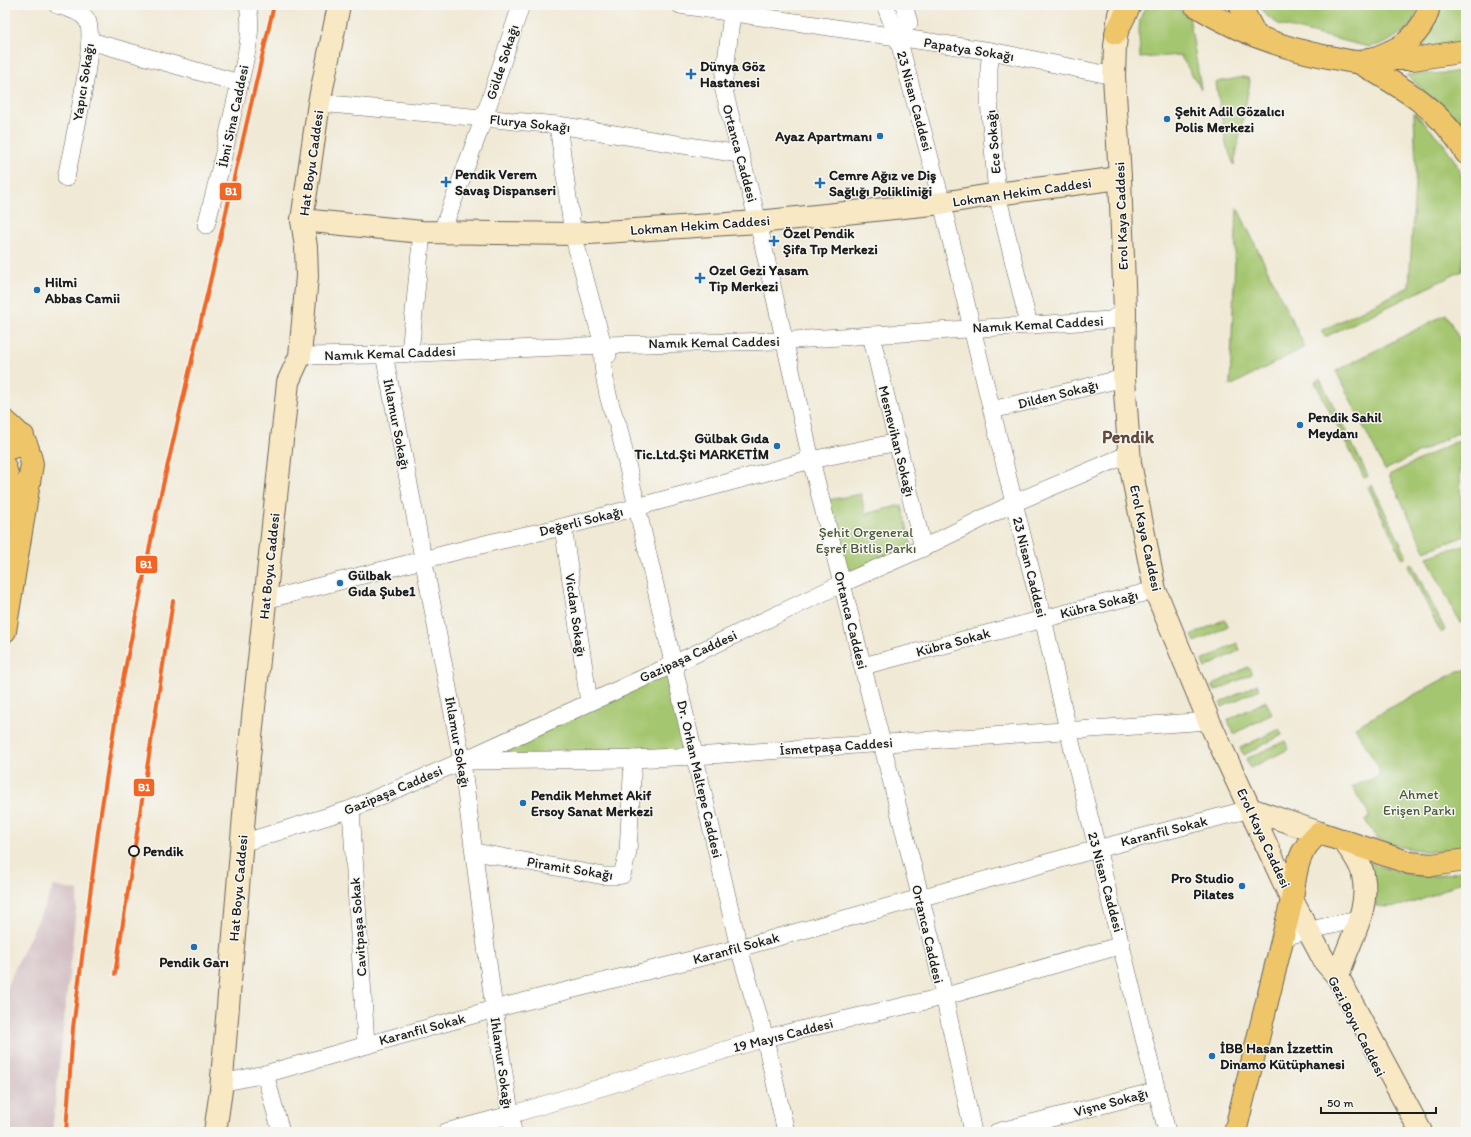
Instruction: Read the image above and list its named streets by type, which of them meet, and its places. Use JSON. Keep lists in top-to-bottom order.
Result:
{
  "streets": {
    "main road": ["Erol Kaya Caddesi"],
    "street": [
      "Papatya Sokağı",
      "Gölde Sokağı",
      "Yapıcı Sokağı",
      "23 Nisan Caddesi",
      "İbni Sina Caddesi",
      "Flurya Sokağı",
      "Ece Sokağı",
      "Ortanca Caddesi",
      "Hat Boyu Caddesi",
      "Lokman Hekim Caddesi",
      "Namık Kemal Caddesi",
      "Dilden Sokağı",
      "Ihlamur Sokağı",
      "Mesnevihan Sokağı",
      "Değerli Sokağı",
      "Kübra Sokağı",
      "Vicdan Sokağı",
      "Kübra Sokak",
      "Gazipaşa Caddesi",
      "İsmetpaşa Caddesi",
      "Dr. Orhan Maltepe Caddesi",
      "Karanfil Sokak",
      "Piramit Sokağı",
      "Cavitpaşa Sokak",
      "Gezi Boyu Caddesi",
      "19 Mayıs Caddesi",
      "Vişne Sokağı"
    ]
  },
  "crossings": [
    ["Papatya Sokağı", "23 Nisan Caddesi"],
    ["Papatya Sokağı", "Ece Sokağı"],
    ["Papatya Sokağı", "Ortanca Caddesi"],
    ["Papatya Sokağı", "Erol Kaya Caddesi"],
    ["Gölde Sokağı", "Flurya Sokağı"],
    ["Gölde Sokağı", "Lokman Hekim Caddesi"],
    ["Gölde Sokağı", "Namık Kemal Caddesi"],
    ["23 Nisan Caddesi", "Lokman Hekim Caddesi"],
    ["23 Nisan Caddesi", "Namık Kemal Caddesi"],
    ["23 Nisan Caddesi", "Dilden Sokağı"],
    ["23 Nisan Caddesi", "Kübra Sokağı"],
    ["23 Nisan Caddesi", "Kübra Sokak"],
    ["23 Nisan Caddesi", "Gazipaşa Caddesi"],
    ["23 Nisan Caddesi", "İsmetpaşa Caddesi"],
    ["23 Nisan Caddesi", "Karanfil Sokak"],
    ["23 Nisan Caddesi", "19 Mayıs Caddesi"],
    ["23 Nisan Caddesi", "Vişne Sokağı"],
    ["Flurya Sokağı", "Ortanca Caddesi"],
    ["Flurya Sokağı", "Hat Boyu Caddesi"],
    ["Flurya Sokağı", "Dr. Orhan Maltepe Caddesi"],
    ["Ece Sokağı", "Lokman Hekim Caddesi"],
    ["Ece Sokağı", "Namık Kemal Caddesi"],
    ["Ortanca Caddesi", "Lokman Hekim Caddesi"],
    ["Ortanca Caddesi", "Namık Kemal Caddesi"],
    ["Ortanca Caddesi", "Değerli Sokağı"],
    ["Ortanca Caddesi", "Kübra Sokak"],
    ["Ortanca Caddesi", "Gazipaşa Caddesi"],
    ["Ortanca Caddesi", "İsmetpaşa Caddesi"],
    ["Ortanca Caddesi", "Karanfil Sokak"],
    ["Ortanca Caddesi", "19 Mayıs Caddesi"],
    ["Hat Boyu Caddesi", "Lokman Hekim Caddesi"],
    ["Hat Boyu Caddesi", "Namık Kemal Caddesi"],
    ["Hat Boyu Caddesi", "Değerli Sokağı"],
    ["Hat Boyu Caddesi", "Gazipaşa Caddesi"],
    ["Hat Boyu Caddesi", "Karanfil Sokak"],
    ["Lokman Hekim Caddesi", "Erol Kaya Caddesi"],
    ["Lokman Hekim Caddesi", "Dr. Orhan Maltepe Caddesi"],
    ["Erol Kaya Caddesi", "Namık Kemal Caddesi"],
    ["Erol Kaya Caddesi", "Dilden Sokağı"],
    ["Erol Kaya Caddesi", "Kübra Sokağı"],
    ["Erol Kaya Caddesi", "Gazipaşa Caddesi"],
    ["Erol Kaya Caddesi", "İsmetpaşa Caddesi"],
    ["Erol Kaya Caddesi", "Karanfil Sokak"],
    ["Namık Kemal Caddesi", "Ihlamur Sokağı"],
    ["Namık Kemal Caddesi", "Mesnevihan Sokağı"],
    ["Namık Kemal Caddesi", "Dr. Orhan Maltepe Caddesi"],
    ["Ihlamur Sokağı", "Değerli Sokağı"],
    ["Ihlamur Sokağı", "Gazipaşa Caddesi"],
    ["Ihlamur Sokağı", "İsmetpaşa Caddesi"],
    ["Ihlamur Sokağı", "Karanfil Sokak"],
    ["Ihlamur Sokağı", "Piramit Sokağı"],
    ["Ihlamur Sokağı", "19 Mayıs Caddesi"],
    ["Mesnevihan Sokağı", "Değerli Sokağı"],
    ["Mesnevihan Sokağı", "Gazipaşa Caddesi"],
    ["Değerli Sokağı", "Vicdan Sokağı"],
    ["Değerli Sokağı", "Dr. Orhan Maltepe Caddesi"],
    ["Kübra Sokağı", "Kübra Sokak"],
    ["Vicdan Sokağı", "Gazipaşa Caddesi"],
    ["Gazipaşa Caddesi", "İsmetpaşa Caddesi"],
    ["Gazipaşa Caddesi", "Dr. Orhan Maltepe Caddesi"],
    ["Gazipaşa Caddesi", "Cavitpaşa Sokak"],
    ["İsmetpaşa Caddesi", "Dr. Orhan Maltepe Caddesi"],
    ["İsmetpaşa Caddesi", "Piramit Sokağı"],
    ["Dr. Orhan Maltepe Caddesi", "Karanfil Sokak"],
    ["Dr. Orhan Maltepe Caddesi", "19 Mayıs Caddesi"],
    ["Karanfil Sokak", "Cavitpaşa Sokak"]
  ],
  "districts": ["Pendik"],
  "parks": ["Şehit Orgeneral Eşref Bitlis Parkı", "Ahmet Erişen Parkı"],
  "places": {
    "health": [
      "Dünya Göz Hastanesi",
      "Pendik Verem Savaş Dispanseri",
      "Cemre Ağız ve Diş Sağlığı Polikliniği",
      "Özel Pendik Şifa Tıp Merkezi",
      "Ozel Gezi Yasam Tip Merkezi"
    ],
    "other": [
      "Şehit Adil Gözalıcı Polis Merkezi",
      "Ayaz Apartmanı",
      "Hilmi Abbas Camii",
      "Pendik Sahil Meydanı",
      "Gülbak Gıda Tic.Ltd.Şti MARKETİM",
      "Gülbak Gıda Şube1",
      "Pendik Mehmet Akif Ersoy Sanat Merkezi",
      "Pendik",
      "Pro Studio Pilates",
      "Pendik Garı",
      "İBB Hasan İzzettin Dinamo Kütüphanesi"
    ]
  },
  "lines": ["transit line B1"],
  "scale_bar": "50 m"
}
